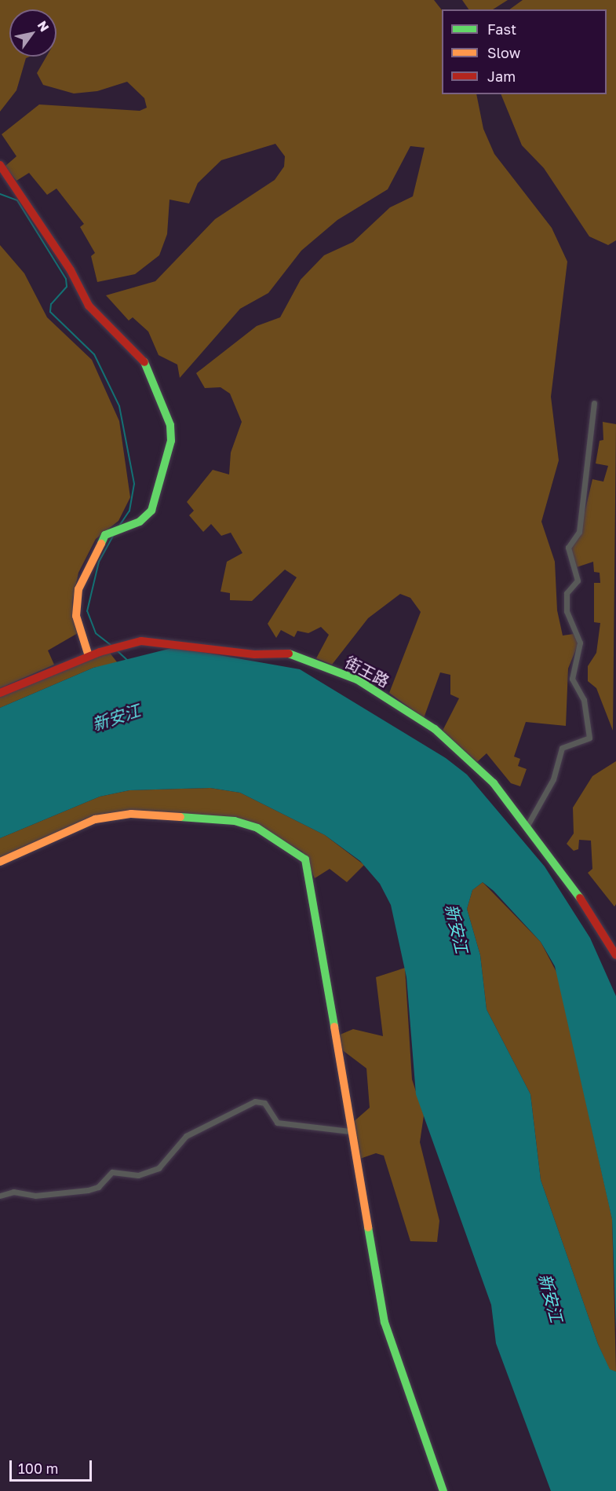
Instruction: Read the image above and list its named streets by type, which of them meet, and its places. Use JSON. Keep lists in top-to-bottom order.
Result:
{
  "streets": {
    "street": ["街王路"]
  },
  "water": ["新安江"],
  "legend": ["Fast", "Slow", "Jam"],
  "scale_bar": "100 m",
  "north": "top right"
}
